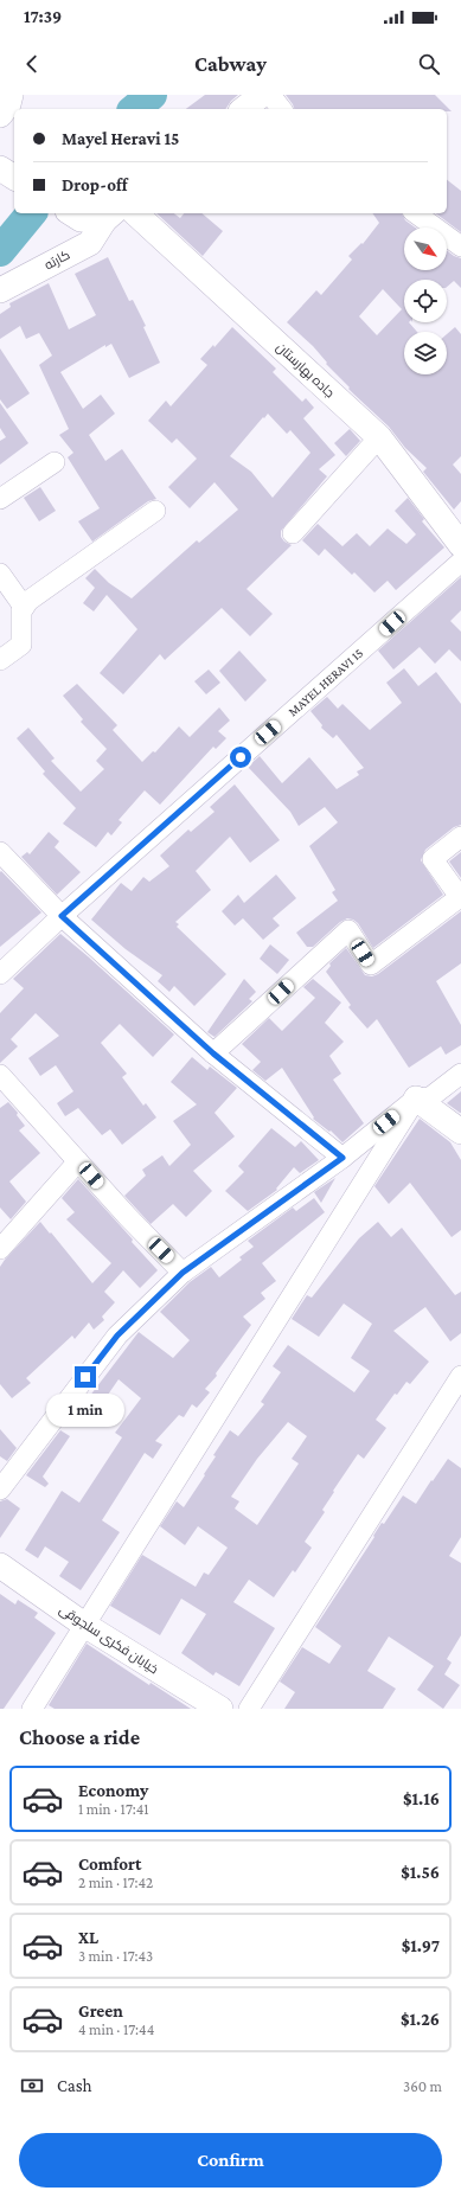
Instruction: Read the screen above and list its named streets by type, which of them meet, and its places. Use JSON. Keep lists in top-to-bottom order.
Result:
{
  "streets": {
    "street": [
      "کارته",
      "جاده بهارستان",
      "MAYEL HERAVI 15",
      "خیابان فکری سلجوقی"
    ]
  },
  "north": "bottom right",
  "page": {
    "status": "17:39",
    "header": "Cabway",
    "banner": ["Mayel Heravi 15", "Drop-off"],
    "bubble": "1 min",
    "heading": "Choose a ride",
    "list": [
      {
        "name": "Economy",
        "note": "1 min · 17:41",
        "value": "$1.16"
      },
      {
        "name": "Comfort",
        "note": "2 min · 17:42",
        "value": "$1.56"
      },
      {
        "name": "XL",
        "note": "3 min · 17:43",
        "value": "$1.97"
      },
      {
        "name": "Green",
        "note": "4 min · 17:44",
        "value": "$1.26"
      }
    ],
    "pay": ["Cash", "360 m"],
    "buttons": "Confirm"
  }
}
